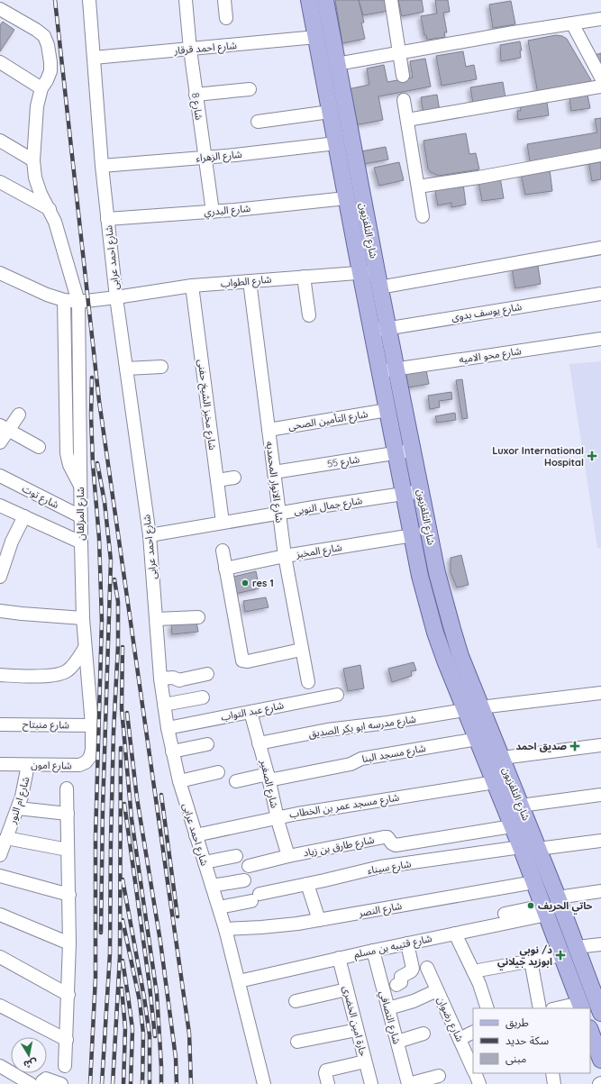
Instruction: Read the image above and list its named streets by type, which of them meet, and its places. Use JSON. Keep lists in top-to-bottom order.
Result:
{
  "streets": {
    "main road": ["شارع التلفزيون"],
    "street": [
      "شارع احمد قرقار",
      "شارع 8",
      "شارع الزهراء",
      "شارع البدري",
      "شارع احمد عرابى",
      "شارع الطواب",
      "شارع يوسف بدوى",
      "شارع محو الاميه",
      "شارع مخبز الشيخ حفنى",
      "شارع التأمين الصحى",
      "شارع 55",
      "شارع الانوار المحمديه",
      "شارع توت",
      "شارع جمال النوبى",
      "شارع المزلقان",
      "شارع المخبز",
      "شارع عبد التواب",
      "شارع منبتاح",
      "شارع مدرسه ابو بكر الصديق",
      "شارع مسجد البنا",
      "شارع امون",
      "شارع الصغير",
      "شارع ام النور",
      "شارع مسجد عمر بن الخطاب",
      "شارع طارق بن زياد",
      "شارع سيناء",
      "شارع النصر",
      "شارع قتيبه بن مسلم",
      "شارع التصافي",
      "شارع رضوان",
      "حارة امين الخضرى"
    ]
  },
  "crossings": [
    ["شارع احمد قرقار", "شارع 8"],
    ["شارع احمد قرقار", "شارع التلفزيون"],
    ["شارع احمد قرقار", "شارع احمد عرابى"],
    ["شارع 8", "شارع الزهراء"],
    ["شارع 8", "شارع البدري"],
    ["شارع الزهراء", "شارع التلفزيون"],
    ["شارع الزهراء", "شارع احمد عرابى"],
    ["شارع البدري", "شارع التلفزيون"],
    ["شارع البدري", "شارع احمد عرابى"],
    ["شارع التلفزيون", "شارع الطواب"],
    ["شارع التلفزيون", "شارع يوسف بدوى"],
    ["شارع التلفزيون", "شارع محو الاميه"],
    ["شارع التلفزيون", "شارع التأمين الصحى"],
    ["شارع التلفزيون", "شارع 55"],
    ["شارع التلفزيون", "شارع جمال النوبى"],
    ["شارع التلفزيون", "شارع المخبز"],
    ["شارع التلفزيون", "شارع مدرسه ابو بكر الصديق"],
    ["شارع التلفزيون", "شارع مسجد البنا"],
    ["شارع التلفزيون", "شارع مسجد عمر بن الخطاب"],
    ["شارع التلفزيون", "شارع طارق بن زياد"],
    ["شارع التلفزيون", "شارع سيناء"],
    ["شارع التلفزيون", "شارع النصر"],
    ["شارع التلفزيون", "شارع قتيبه بن مسلم"],
    ["شارع احمد عرابى", "شارع الطواب"],
    ["شارع احمد عرابى", "شارع جمال النوبى"],
    ["شارع احمد عرابى", "شارع عبد التواب"],
    ["شارع احمد عرابى", "شارع مسجد عمر بن الخطاب"],
    ["شارع احمد عرابى", "شارع سيناء"],
    ["شارع احمد عرابى", "شارع النصر"],
    ["شارع احمد عرابى", "شارع قتيبه بن مسلم"],
    ["شارع الطواب", "شارع مخبز الشيخ حفنى"],
    ["شارع الطواب", "شارع الانوار المحمديه"],
    ["شارع الطواب", "شارع المزلقان"],
    ["شارع مخبز الشيخ حفنى", "شارع جمال النوبى"],
    ["شارع التأمين الصحى", "شارع الانوار المحمديه"],
    ["شارع 55", "شارع الانوار المحمديه"],
    ["شارع الانوار المحمديه", "شارع جمال النوبى"],
    ["شارع الانوار المحمديه", "شارع المخبز"],
    ["شارع توت", "شارع المزلقان"],
    ["شارع المزلقان", "شارع منبتاح"],
    ["شارع المزلقان", "شارع امون"],
    ["شارع عبد التواب", "شارع الصغير"],
    ["شارع منبتاح", "شارع امون"],
    ["شارع مدرسه ابو بكر الصديق", "شارع الصغير"],
    ["شارع مسجد البنا", "شارع الصغير"],
    ["شارع امون", "شارع ام النور"],
    ["شارع الصغير", "شارع مسجد عمر بن الخطاب"],
    ["شارع الصغير", "شارع طارق بن زياد"],
    ["شارع قتيبه بن مسلم", "شارع التصافي"],
    ["شارع قتيبه بن مسلم", "حارة امين الخضرى"]
  ],
  "places": {
    "health": ["Luxor International Hospital", "صديق احمد", "د/ نوبي ابوزيد جيلاني"],
    "other": ["res 1", "حاتي الحريف"]
  },
  "legend": ["طريق", "سكة حديد", "مبنى"],
  "north": "bottom"
}
